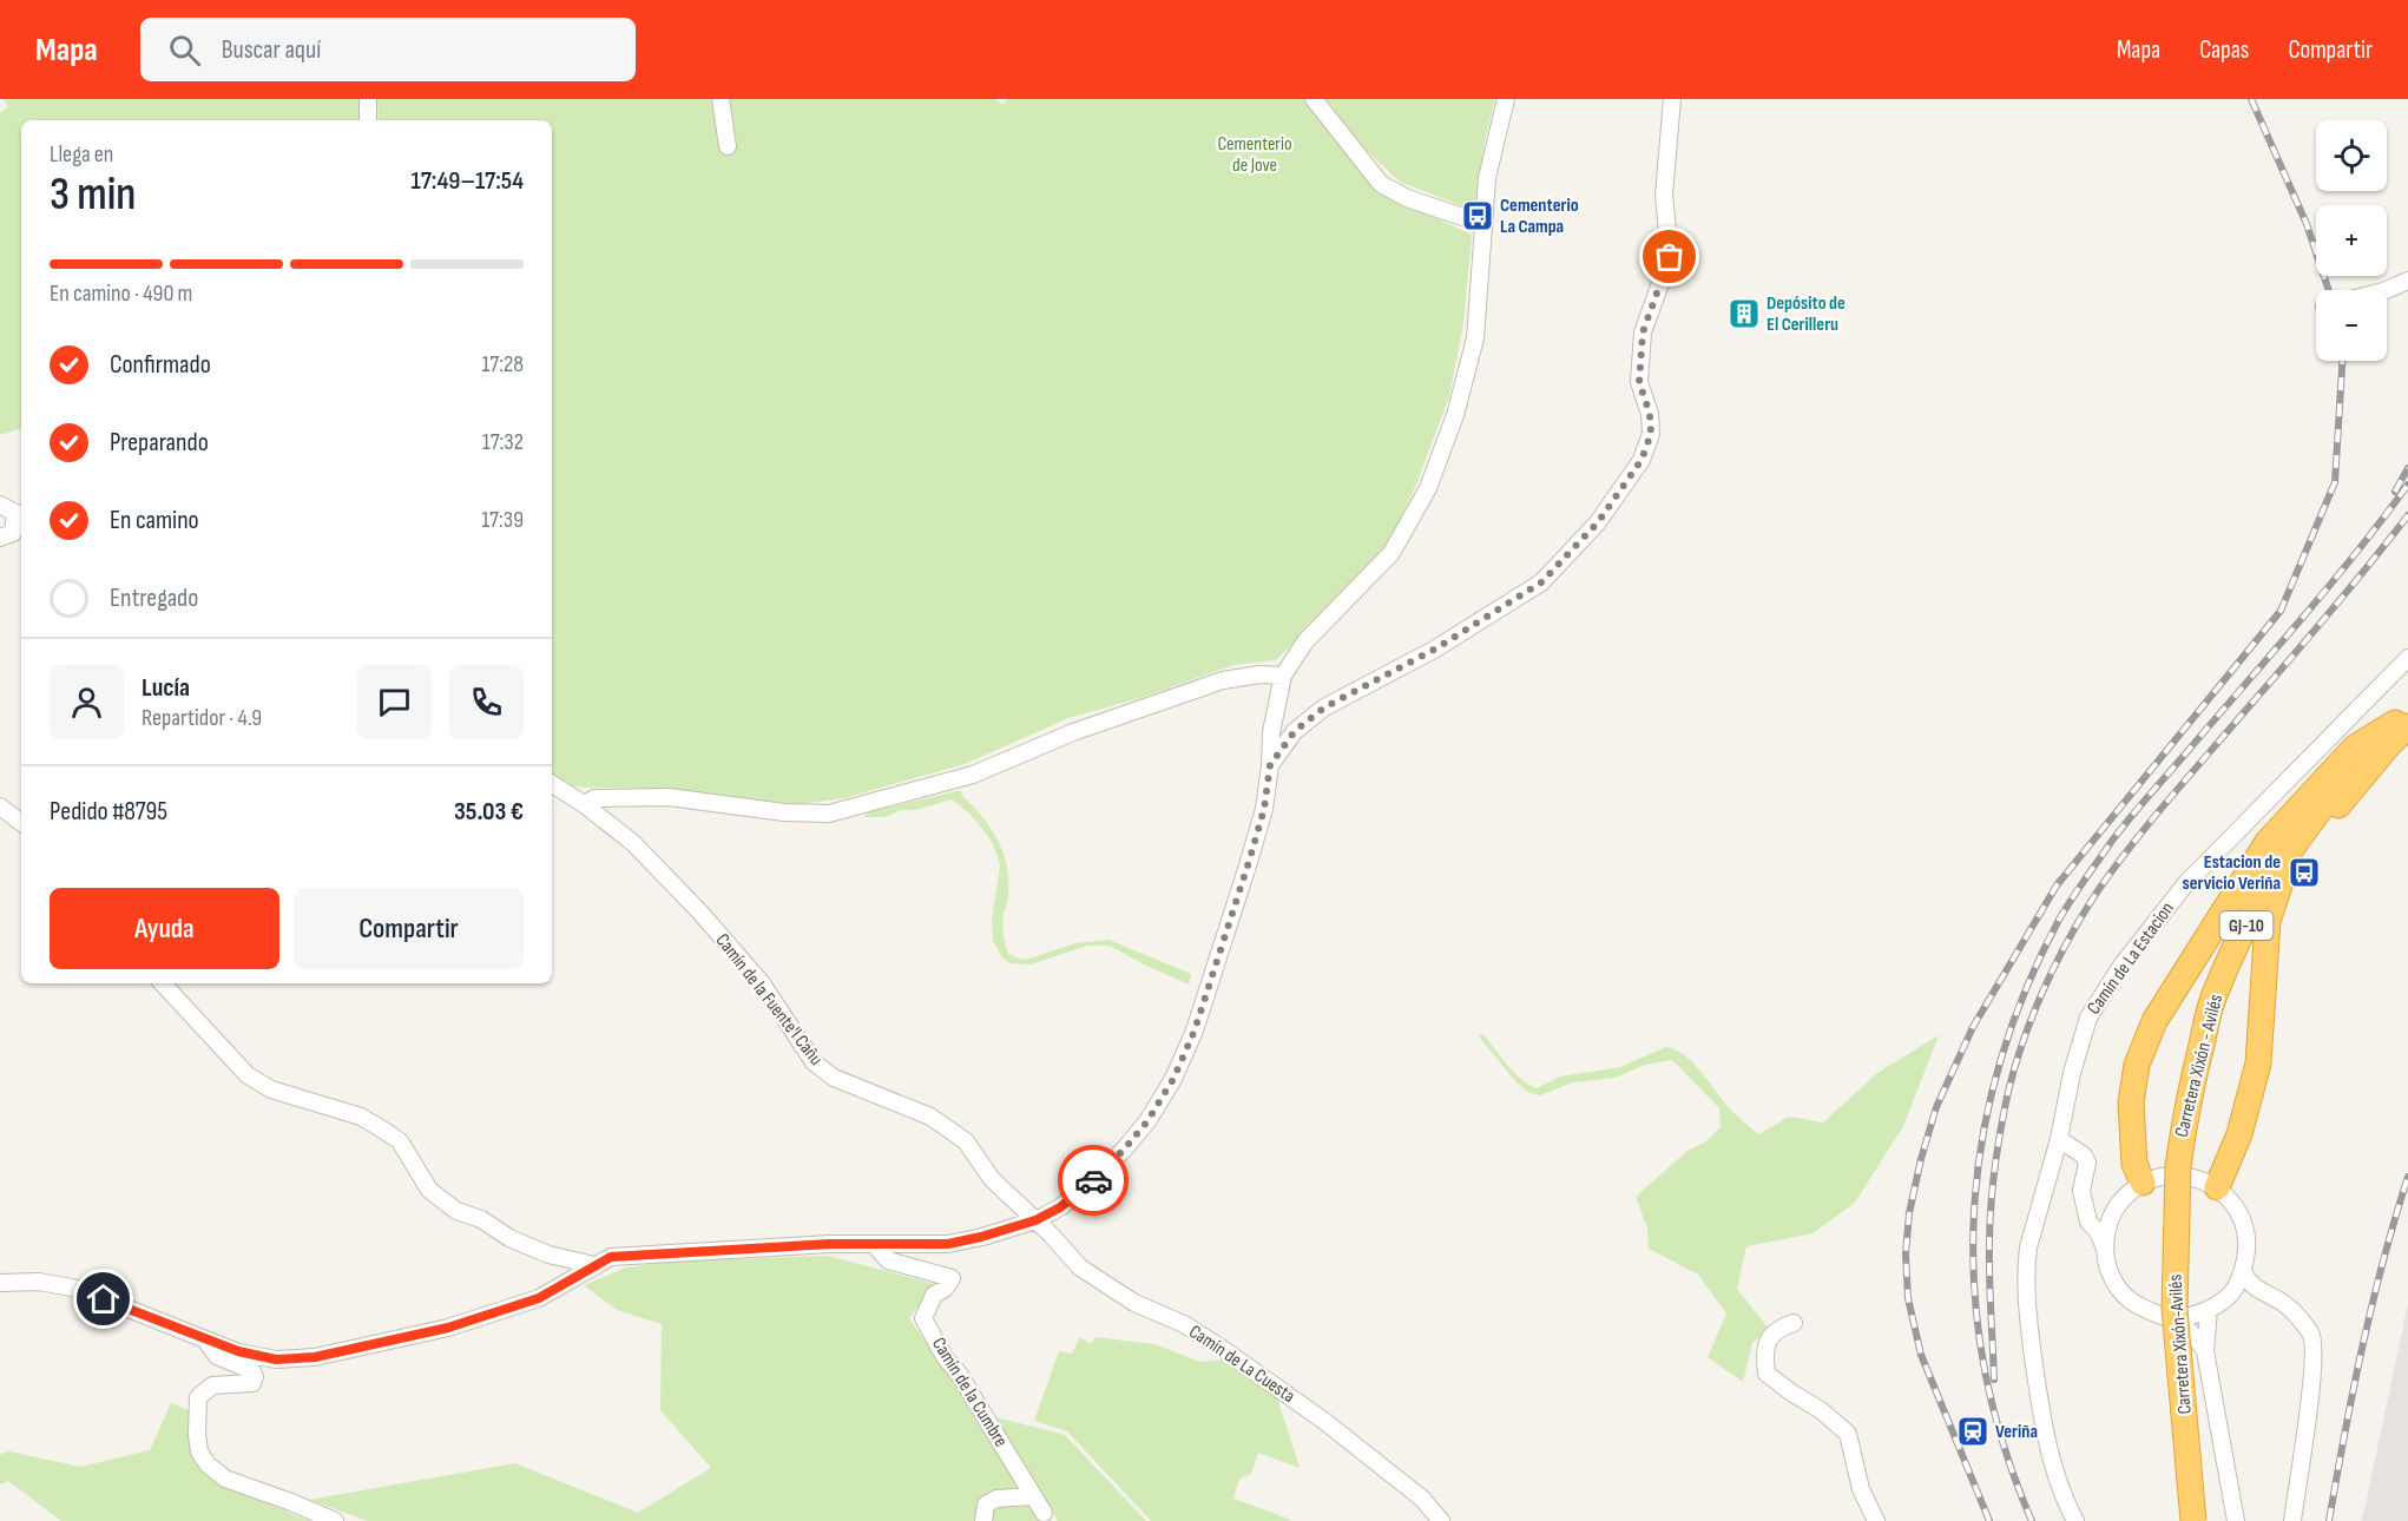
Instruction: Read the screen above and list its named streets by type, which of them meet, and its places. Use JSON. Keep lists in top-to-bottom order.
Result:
{
  "streets": {
    "highway": ["GJ-10", "Carretera Xixón - Avilés", "Carretera Xixón-Avilés"],
    "street": [
      "Camín de La Estacion",
      "Camín de la Fuente'l Cañu",
      "Camín de La Cuesta",
      "Camín de la Cumbre"
    ]
  },
  "crossings": [
    ["Camín de la Fuente'l Cañu", "Camín de La Cuesta"],
    ["Carretera Xixón - Avilés", "Carretera Xixón-Avilés"]
  ],
  "parks": ["Cementerio de Jove"],
  "places": {
    "bus stop": ["Cementerio La Campa", "Estacion de servicio Veriña"],
    "building": ["Depósito de El Cerilleru"],
    "station": ["Veriña"]
  },
  "page": {
    "header": "Mapa",
    "search": "Buscar aquí",
    "nav": ["Mapa", "Capas", "Compartir"],
    "map_buttons": ["+", "−"],
    "heading": ["3 min", "Llega en", "17:49–17:54"],
    "panel": [
      "Lucía",
      "Repartidor · 4.9",
      "Pedido #8795",
      "35.03 €"
    ],
    "bar": "En camino · 490 m",
    "list": [
      ["Confirmado", "17:28"],
      ["Preparando", "17:32"],
      ["En camino", "17:39"],
      "Entregado"
    ],
    "buttons": ["Ayuda", "Compartir"]
  }
}
